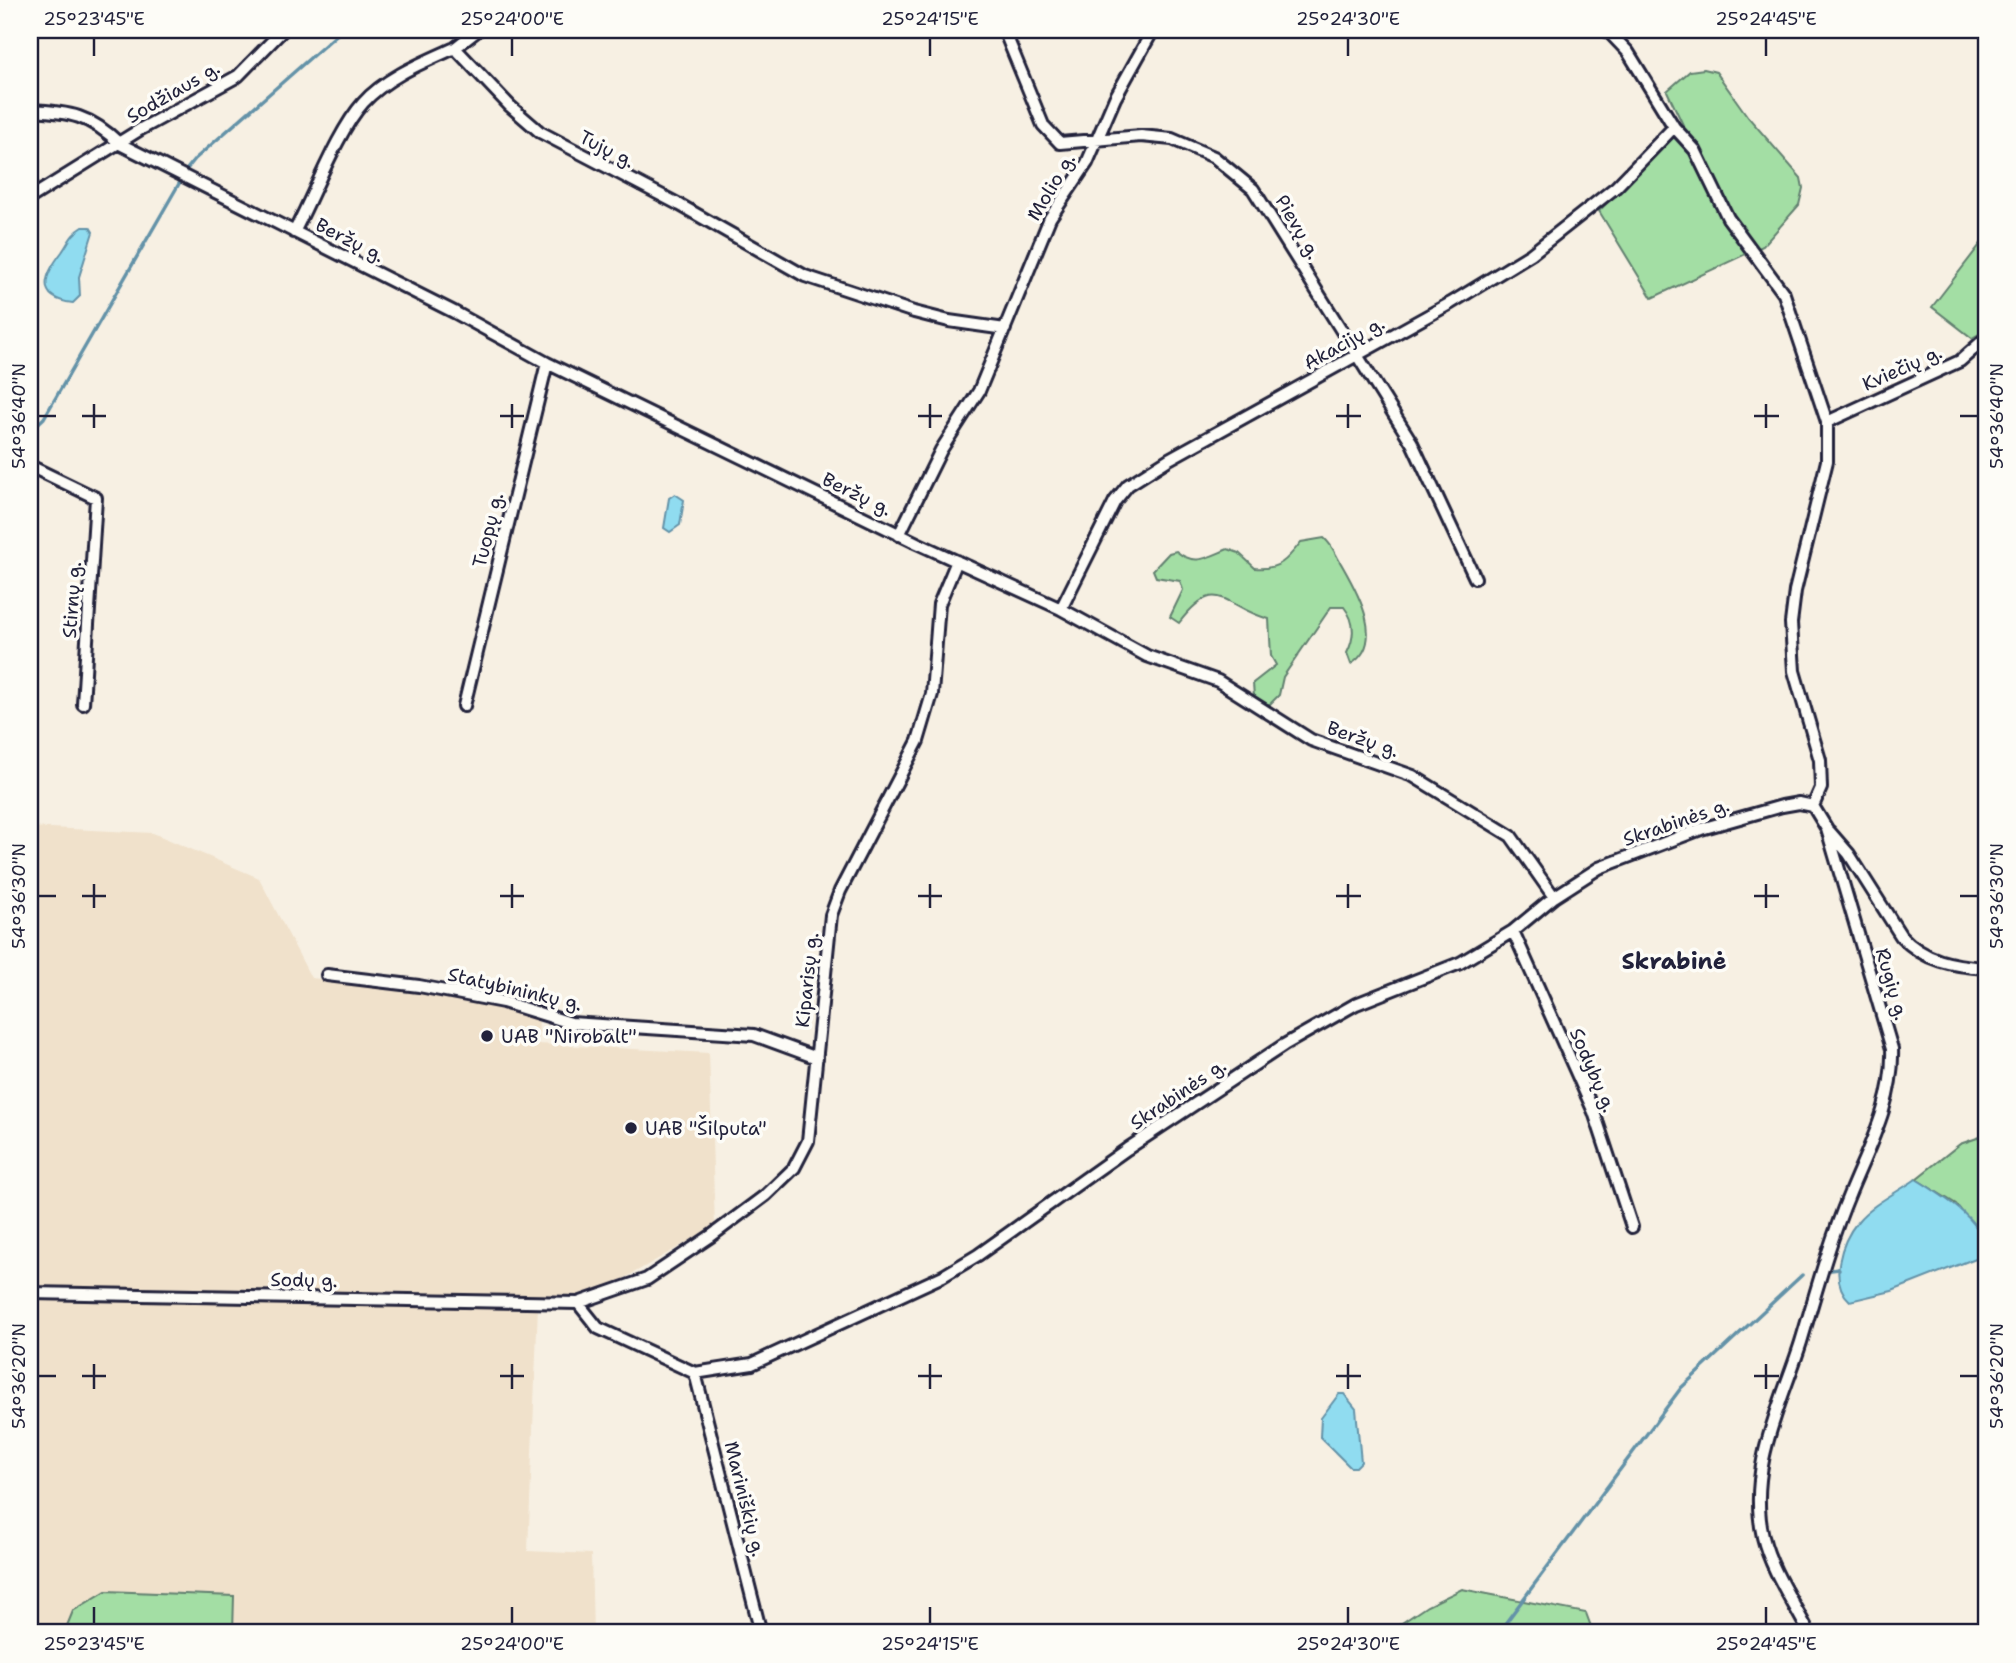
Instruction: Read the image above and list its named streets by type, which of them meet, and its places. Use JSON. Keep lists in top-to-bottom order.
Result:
{
  "streets": {
    "street": [
      "Sodžiaus g.",
      "Tujų g.",
      "Molio g.",
      "Pievų g.",
      "Beržų g.",
      "Akacijų g.",
      "Kviečių g.",
      "Tuopų g.",
      "Stirnų g.",
      "Skrabinės g.",
      "Kiparisų g.",
      "Rugių g.",
      "Statybininkų g.",
      "Sodybų g.",
      "Sodų g.",
      "Mariniškių g."
    ]
  },
  "crossings": [
    ["Sodžiaus g.", "Beržų g."],
    ["Tujų g.", "Molio g."],
    ["Molio g.", "Pievų g."],
    ["Molio g.", "Beržų g."],
    ["Pievų g.", "Akacijų g."],
    ["Beržų g.", "Akacijų g."],
    ["Beržų g.", "Tuopų g."],
    ["Beržų g.", "Skrabinės g."],
    ["Beržų g.", "Kiparisų g."],
    ["Skrabinės g.", "Rugių g."],
    ["Skrabinės g.", "Sodybų g."],
    ["Skrabinės g.", "Mariniškių g."],
    ["Kiparisų g.", "Statybininkų g."],
    ["Kiparisų g.", "Sodų g."]
  ],
  "districts": ["Skrabinė"],
  "places": ["UAB \"Nirobalt\"", "UAB \"Šilputa\""],
  "coordinates": [
    "25°23'45\"E",
    "25°24'00\"E",
    "25°24'15\"E",
    "25°24'30\"E",
    "25°24'45\"E",
    "54°36'40\"N",
    "54°36'30\"N",
    "54°36'20\"N"
  ]
}
